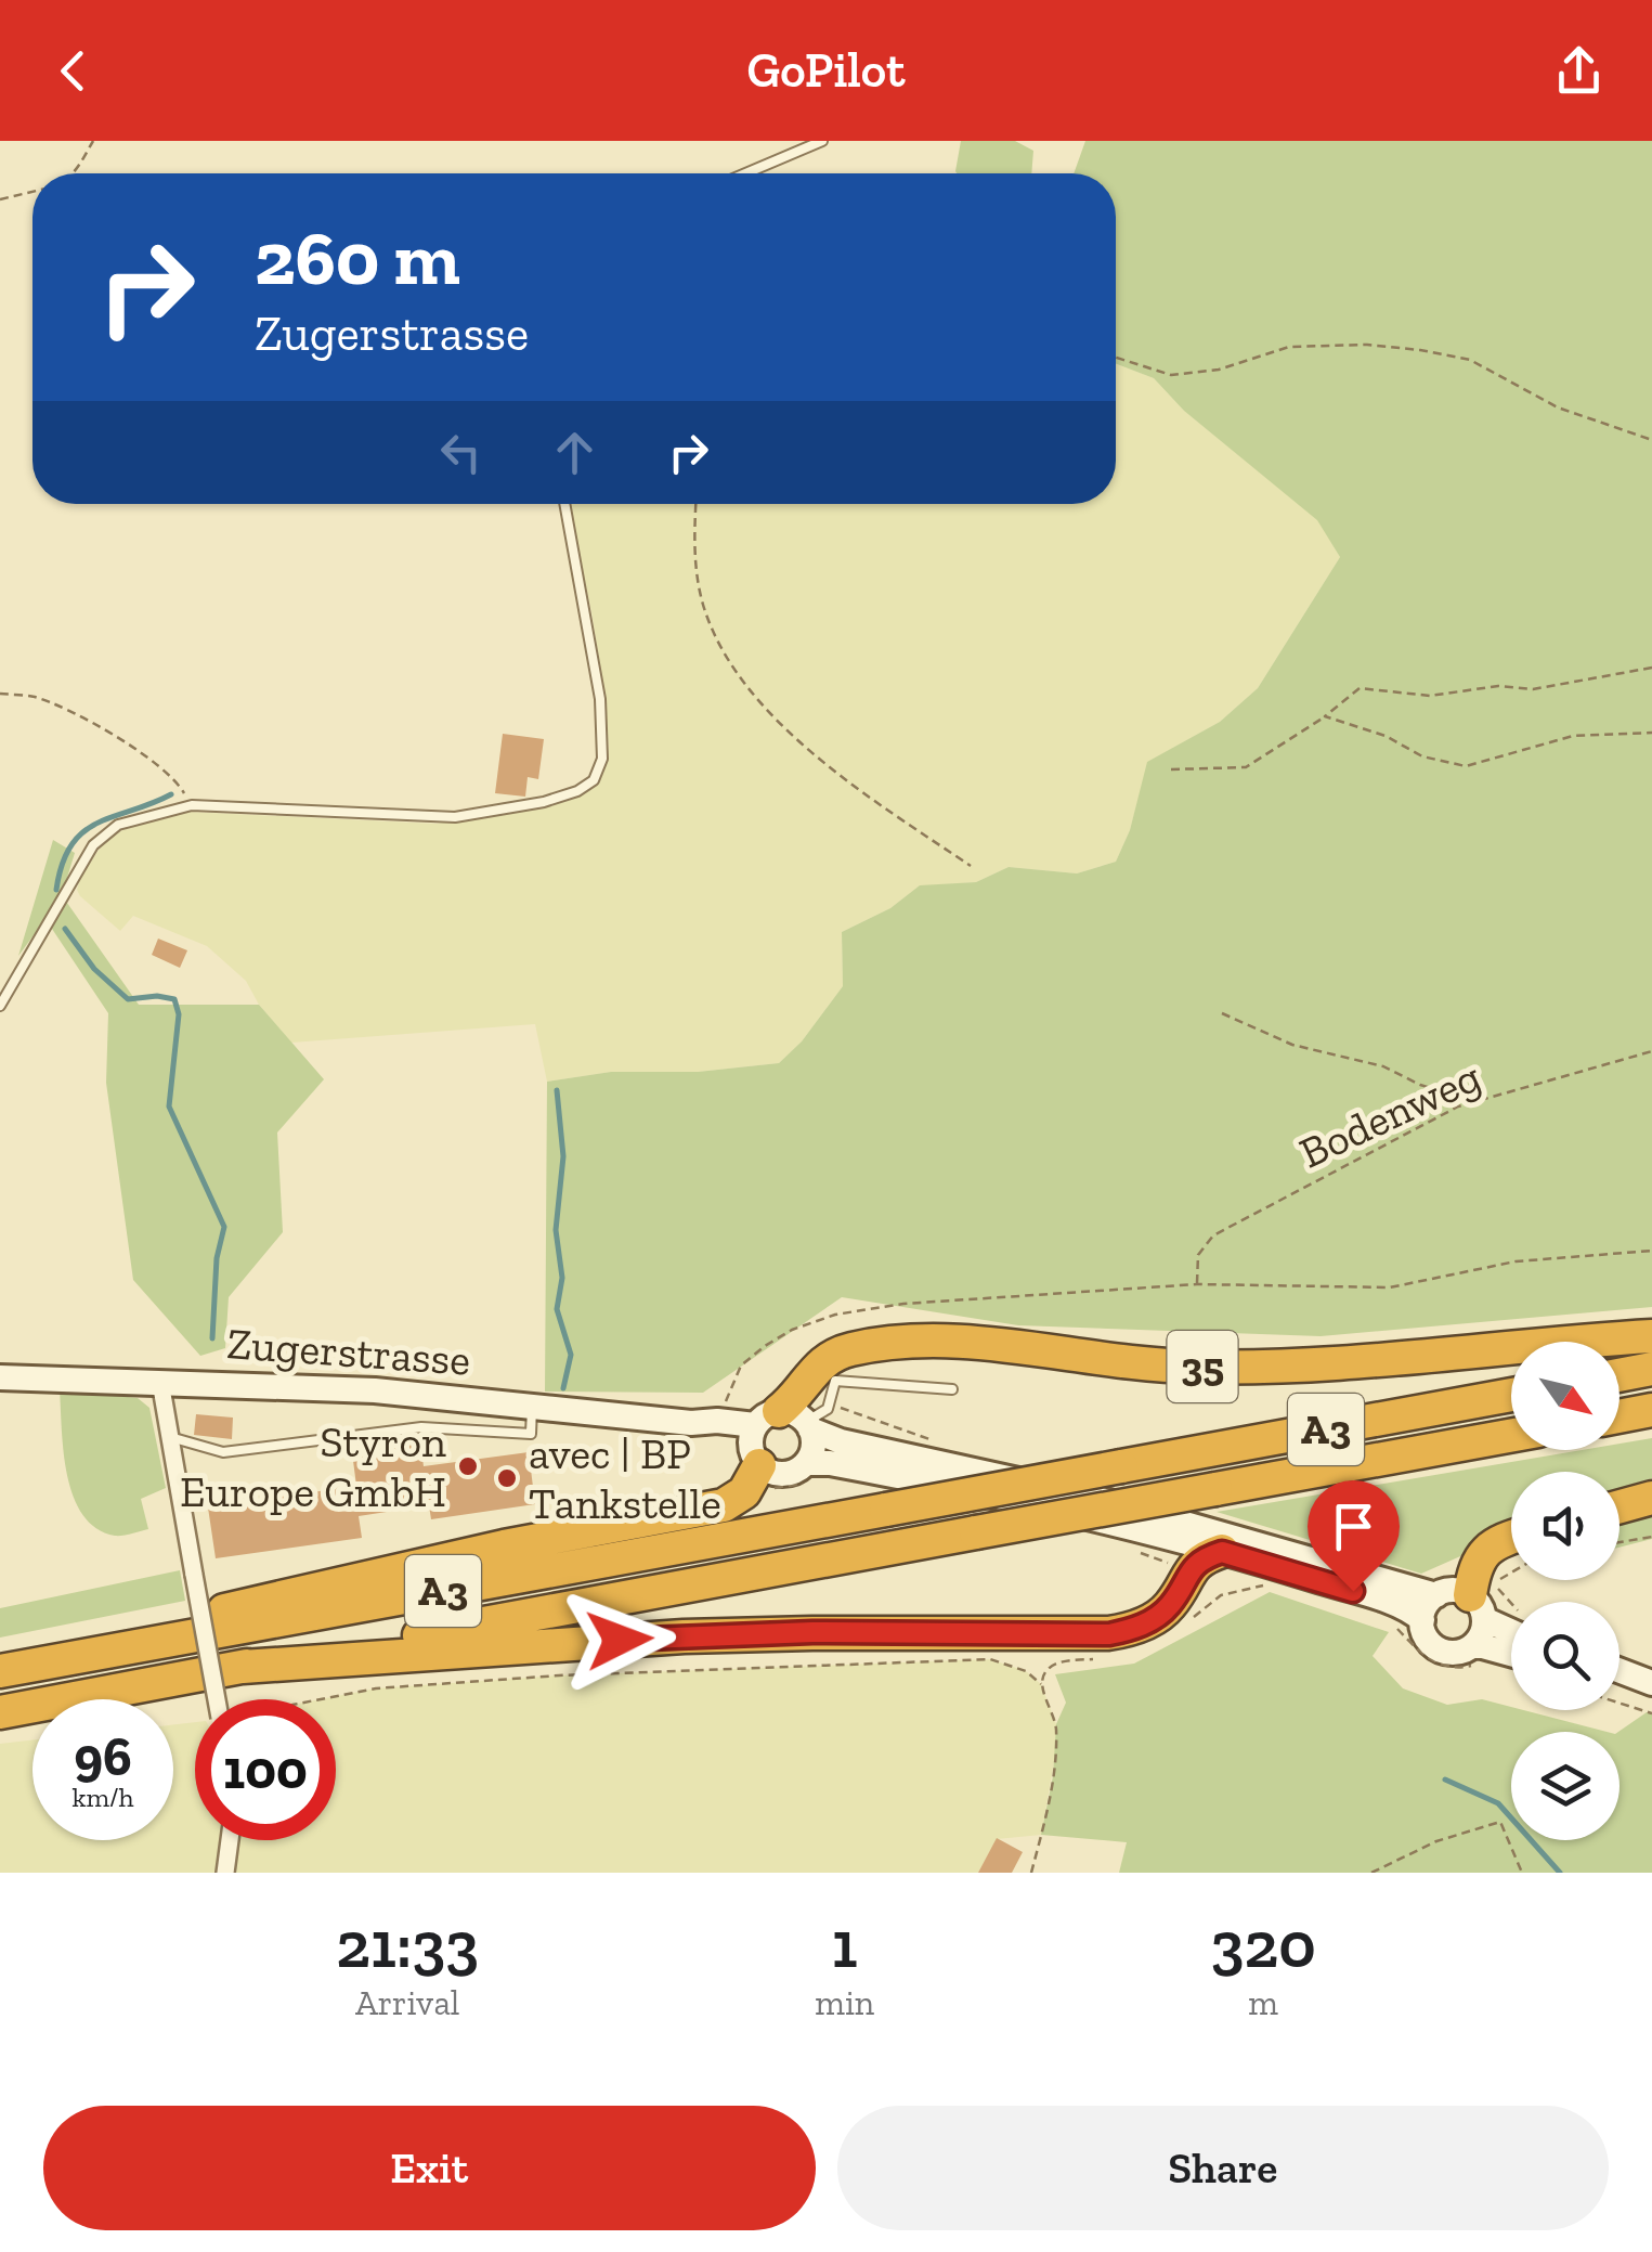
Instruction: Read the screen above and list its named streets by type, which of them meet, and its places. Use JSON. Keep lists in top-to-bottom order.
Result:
{
  "streets": {
    "highway": ["35", "A3"],
    "main road": ["Zugerstrasse"],
    "path": ["Bodenweg"]
  },
  "crossings": [
    ["Zugerstrasse", "35"]
  ],
  "places": ["Styron Europe GmbH", "avec | BP Tankstelle"],
  "north": "bottom right",
  "page": {
    "header": "GoPilot",
    "turn": ["260 m", "Zugerstrasse"],
    "speed": "96 km/h",
    "limit": "100",
    "eta": [
      "21:33",
      "Arrival",
      "1",
      "min",
      "320",
      "m"
    ],
    "buttons": ["Exit", "Share"]
  }
}
